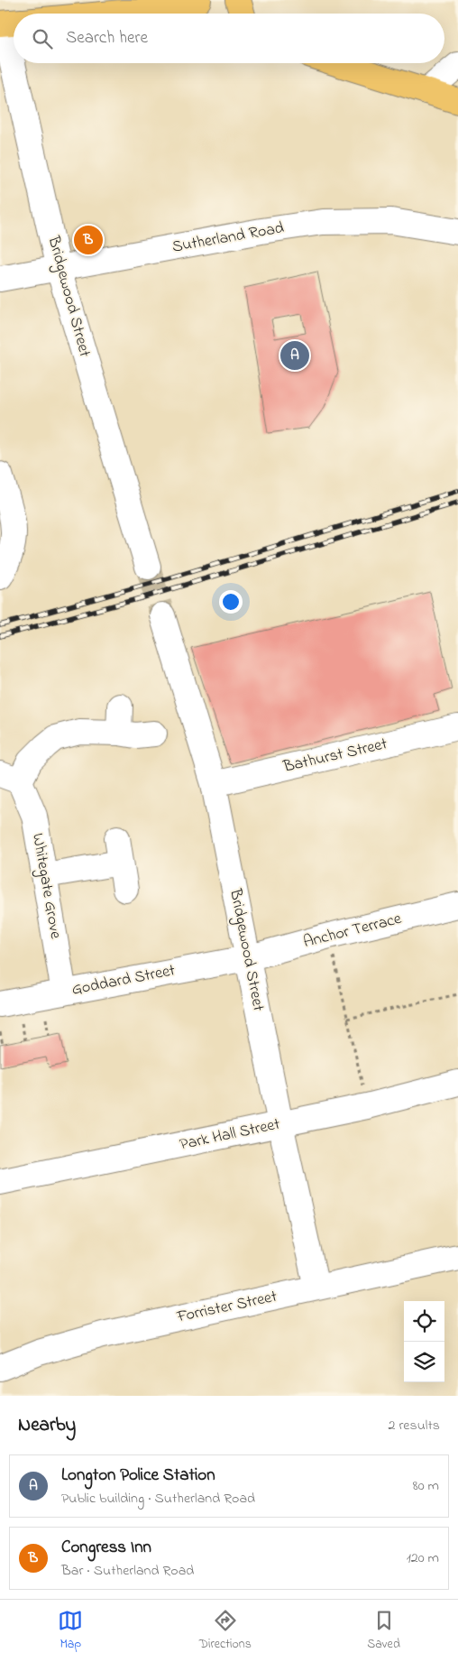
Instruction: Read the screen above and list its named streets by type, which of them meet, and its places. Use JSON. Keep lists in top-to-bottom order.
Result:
{
  "streets": {
    "street": [
      "Sutherland Road",
      "Bridgewood Street",
      "Bathurst Street",
      "Whitegate Grove",
      "Anchor Terrace",
      "Goddard Street",
      "Park Hall Street",
      "Forrister Street"
    ]
  },
  "crossings": [
    ["Sutherland Road", "Bridgewood Street"],
    ["Bridgewood Street", "Bathurst Street"],
    ["Bridgewood Street", "Anchor Terrace"],
    ["Bridgewood Street", "Goddard Street"],
    ["Bridgewood Street", "Park Hall Street"],
    ["Bridgewood Street", "Forrister Street"],
    ["Whitegate Grove", "Goddard Street"],
    ["Anchor Terrace", "Goddard Street"]
  ],
  "page": {
    "search": "Search here",
    "pins": ["B", "A"],
    "heading": ["Nearby", "2 results"],
    "list": [
      {
        "mark": "A",
        "name": "Longton Police Station",
        "note": "Public building · Sutherland Road",
        "value": "80 m"
      },
      {
        "mark": "B",
        "name": "Congress Inn",
        "note": "Bar · Sutherland Road",
        "value": "120 m"
      }
    ],
    "nav": ["Map", "Directions", "Saved"]
  }
}
